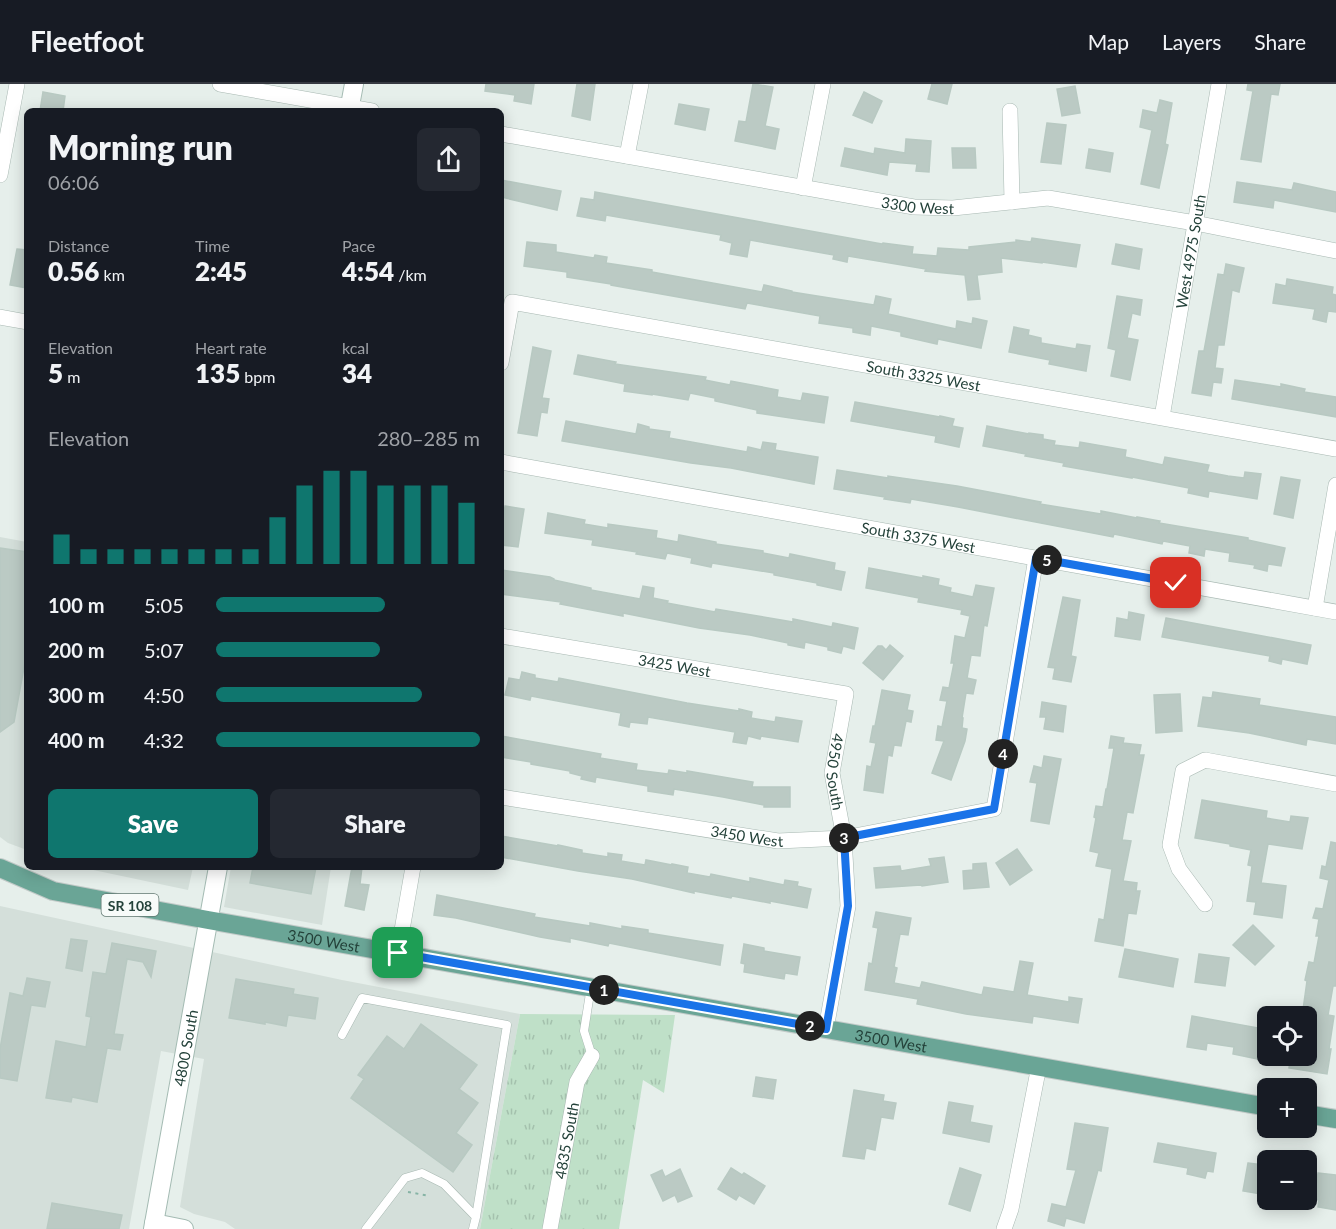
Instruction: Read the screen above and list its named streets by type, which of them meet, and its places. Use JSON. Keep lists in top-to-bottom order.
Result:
{
  "streets": {
    "main road": ["SR 108", "3500 West"],
    "street": [
      "3300 West",
      "West 4975 South",
      "South 3325 West",
      "South 3375 West",
      "3425 West",
      "4950 South",
      "3450 West",
      "4800 South",
      "4835 South"
    ]
  },
  "crossings": [
    ["3300 West", "West 4975 South"],
    ["West 4975 South", "South 3325 West"],
    ["South 3375 West", "3450 West"],
    ["3425 West", "4950 South"],
    ["4950 South", "3450 West"],
    ["4950 South", "3500 West"],
    ["3500 West", "4800 South"]
  ],
  "page": {
    "header": "Fleetfoot",
    "nav": ["Map", "Layers", "Share"],
    "heading": ["Morning run", "06:06"],
    "stats": [
      ["Distance", "0.56 km"],
      ["Time", "2:45"],
      ["Pace", "4:54 /km"],
      ["Elevation", "5 m"],
      ["Heart rate", "135 bpm"],
      ["kcal", "34"]
    ],
    "chart": ["Elevation", "280–285 m"],
    "pins": [
      "5",
      "4",
      "3",
      "1",
      "2"
    ],
    "list": [
      {
        "name": "100 m",
        "note": "5:05"
      },
      {
        "name": "200 m",
        "note": "5:07"
      },
      {
        "name": "300 m",
        "note": "4:50"
      },
      {
        "name": "400 m",
        "note": "4:32"
      }
    ],
    "buttons": ["Save", "Share"],
    "map_buttons": ["+", "−"]
  }
}
